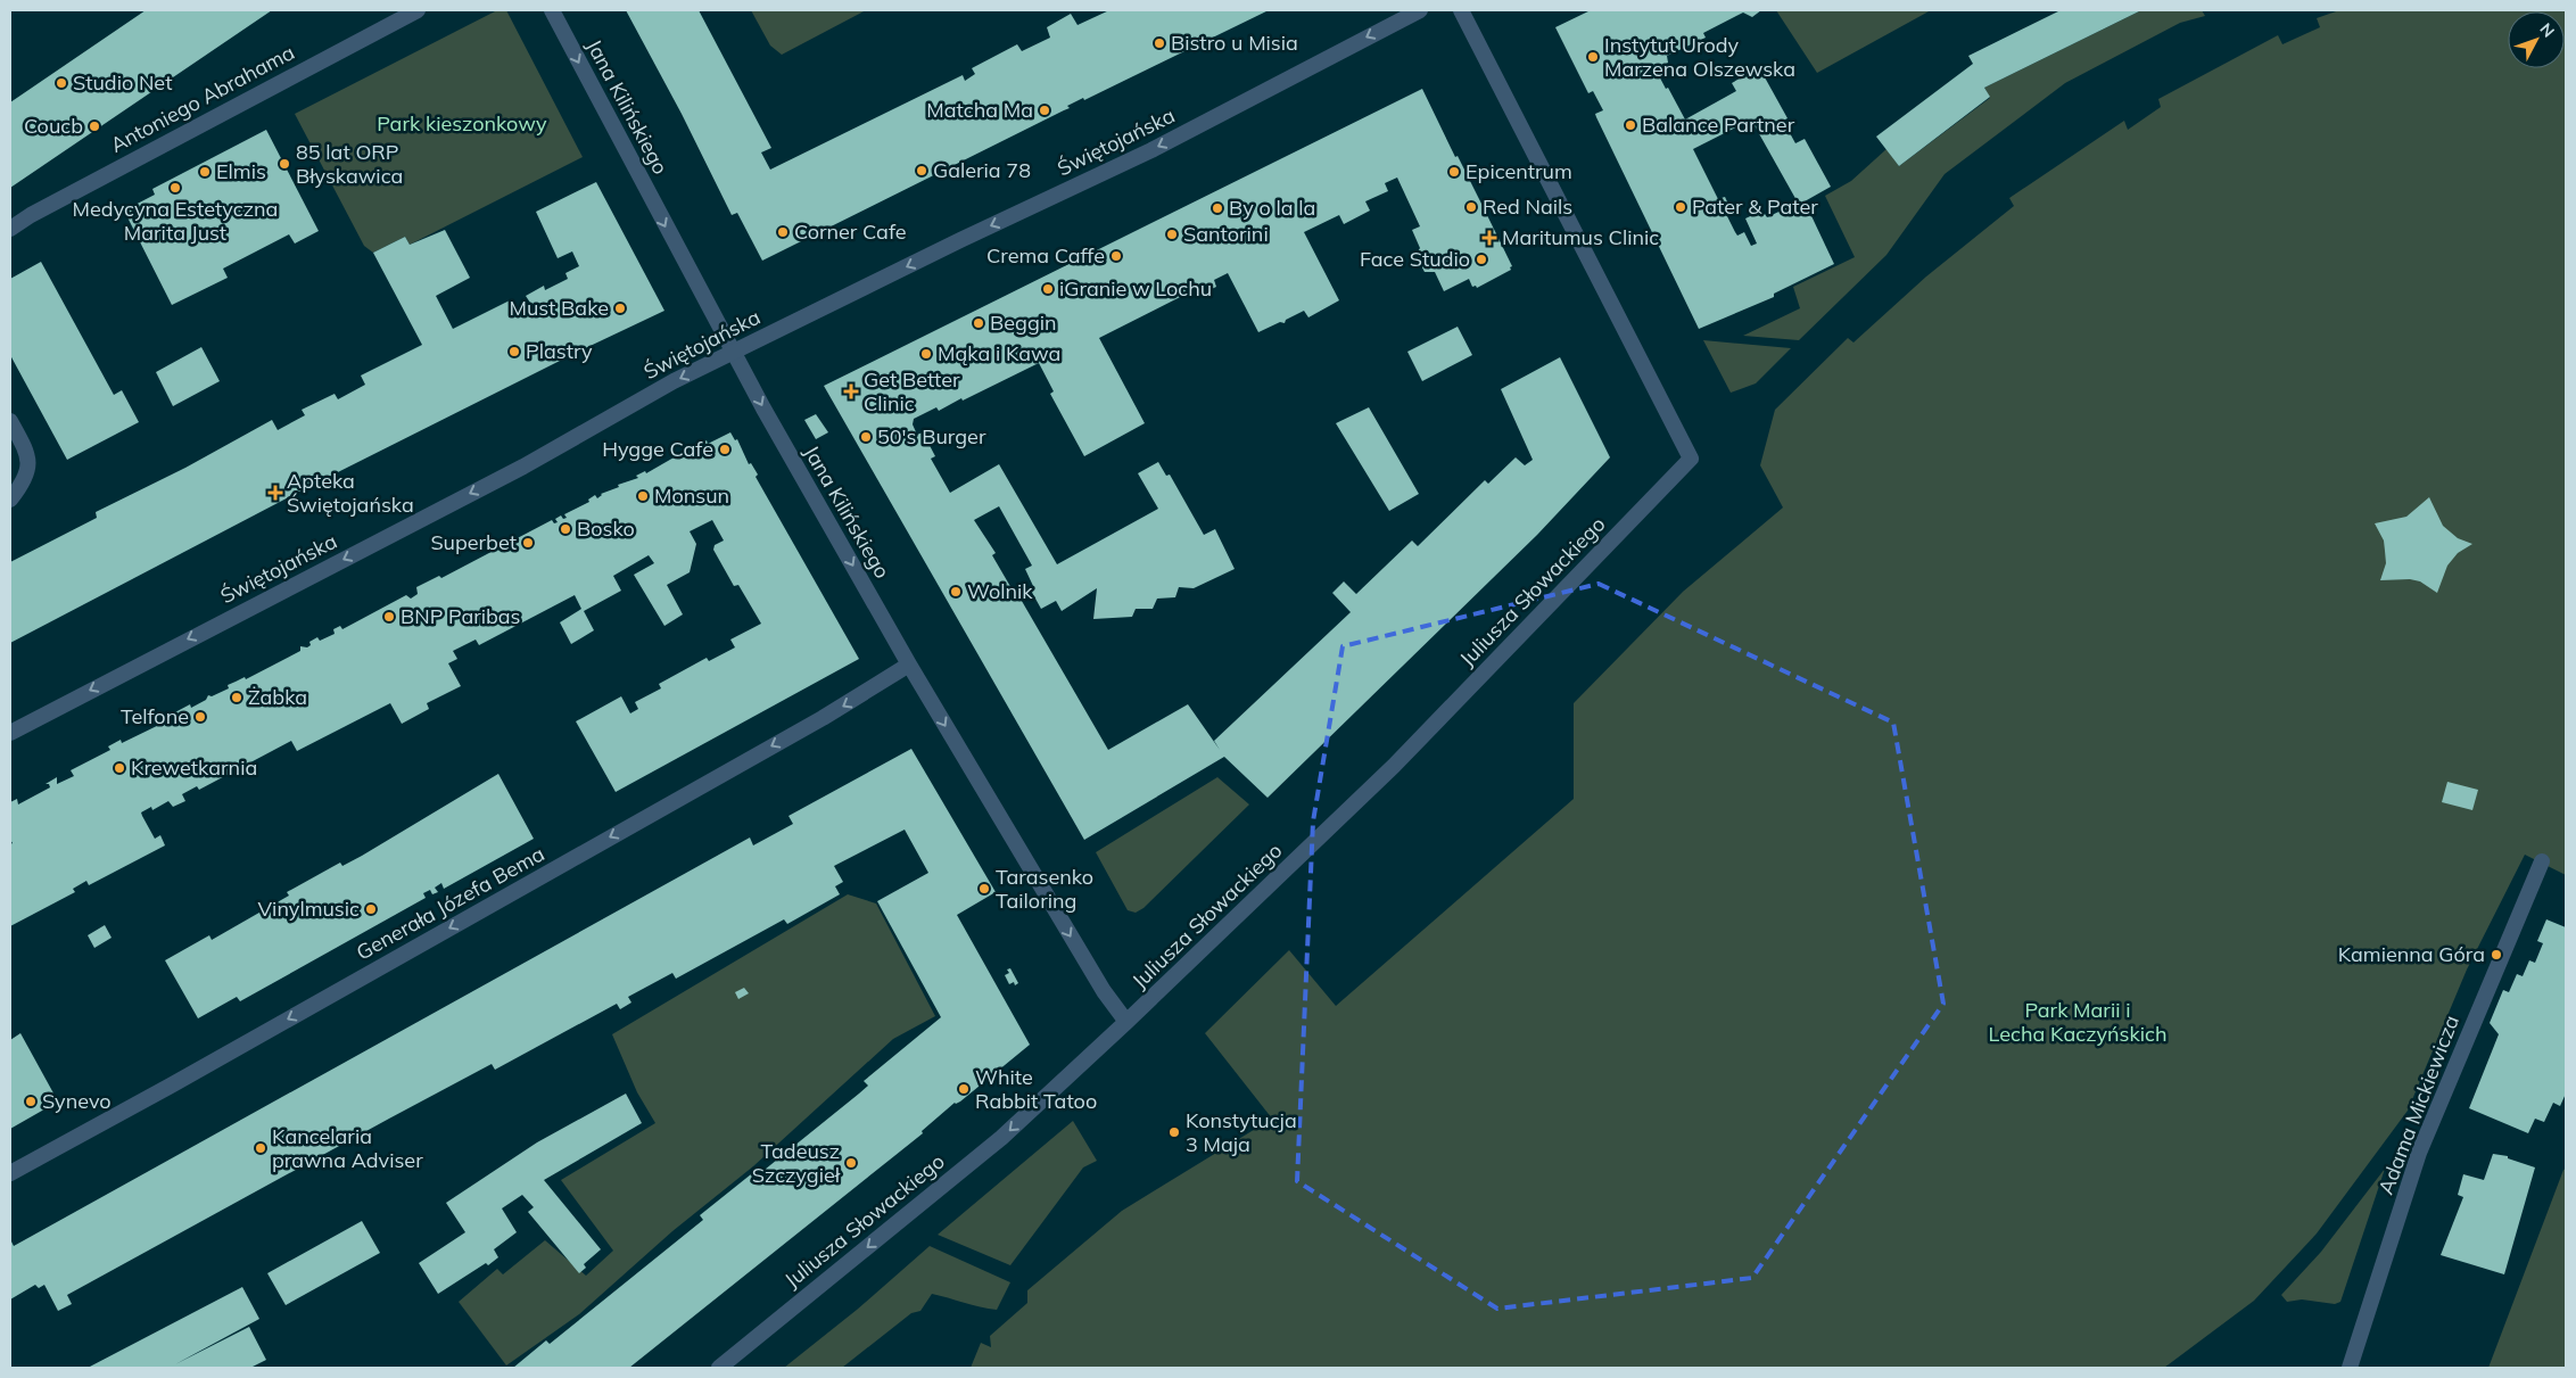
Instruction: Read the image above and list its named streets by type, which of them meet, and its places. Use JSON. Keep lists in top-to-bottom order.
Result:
{
  "streets": {
    "street": [
      "Antoniego Abrahama",
      "Jana Kilińskiego",
      "Świętojańska",
      "Juliusza Słowackiego",
      "Generała Józefa Bema",
      "Adama Mickiewicza"
    ]
  },
  "crossings": [
    ["Jana Kilińskiego", "Świętojańska"],
    ["Jana Kilińskiego", "Juliusza Słowackiego"],
    ["Jana Kilińskiego", "Generała Józefa Bema"]
  ],
  "one_way": ["Jana Kilińskiego", "Świętojańska", "Generała Józefa Bema"],
  "parks": ["Park kieszonkowy", "Park Marii i Lecha Kaczyńskich"],
  "places": {
    "other": [
      "Bistro u Misia",
      "Instytut Urody Marzena Olszewska",
      "Studio Net",
      "Matcha Ma",
      "Balance Partner",
      "Coucb",
      "85 lat ORP Błyskawica",
      "Galeria 78",
      "Elmis",
      "Epicentrum",
      "Medycyna Estetyczna Marita Just",
      "Red Nails",
      "Pater & Pater",
      "By o la la",
      "Corner Cafe",
      "Santorini",
      "Crema Caffe",
      "Face Studio",
      "iGranie w Lochu",
      "Must Bake",
      "Beggin",
      "Plastry",
      "Mąka i Kawa",
      "50's Burger",
      "Hygge Cafe",
      "Monsun",
      "Bosko",
      "Superbet",
      "Wolnik",
      "BNP Paribas",
      "Żabka",
      "Telfone",
      "Krewetkarnia",
      "Tarasenko Tailoring",
      "Vinylmusic",
      "Kamienna Góra",
      "White Rabbit Tatoo",
      "Synevo",
      "Konstytucja 3 Maja",
      "Kancelaria prawna Adviser",
      "Tadeusz Szczygieł"
    ],
    "health": ["Maritumus Clinic", "Get Better Clinic", "Apteka Świętojańska"]
  },
  "north": "top right"
}
